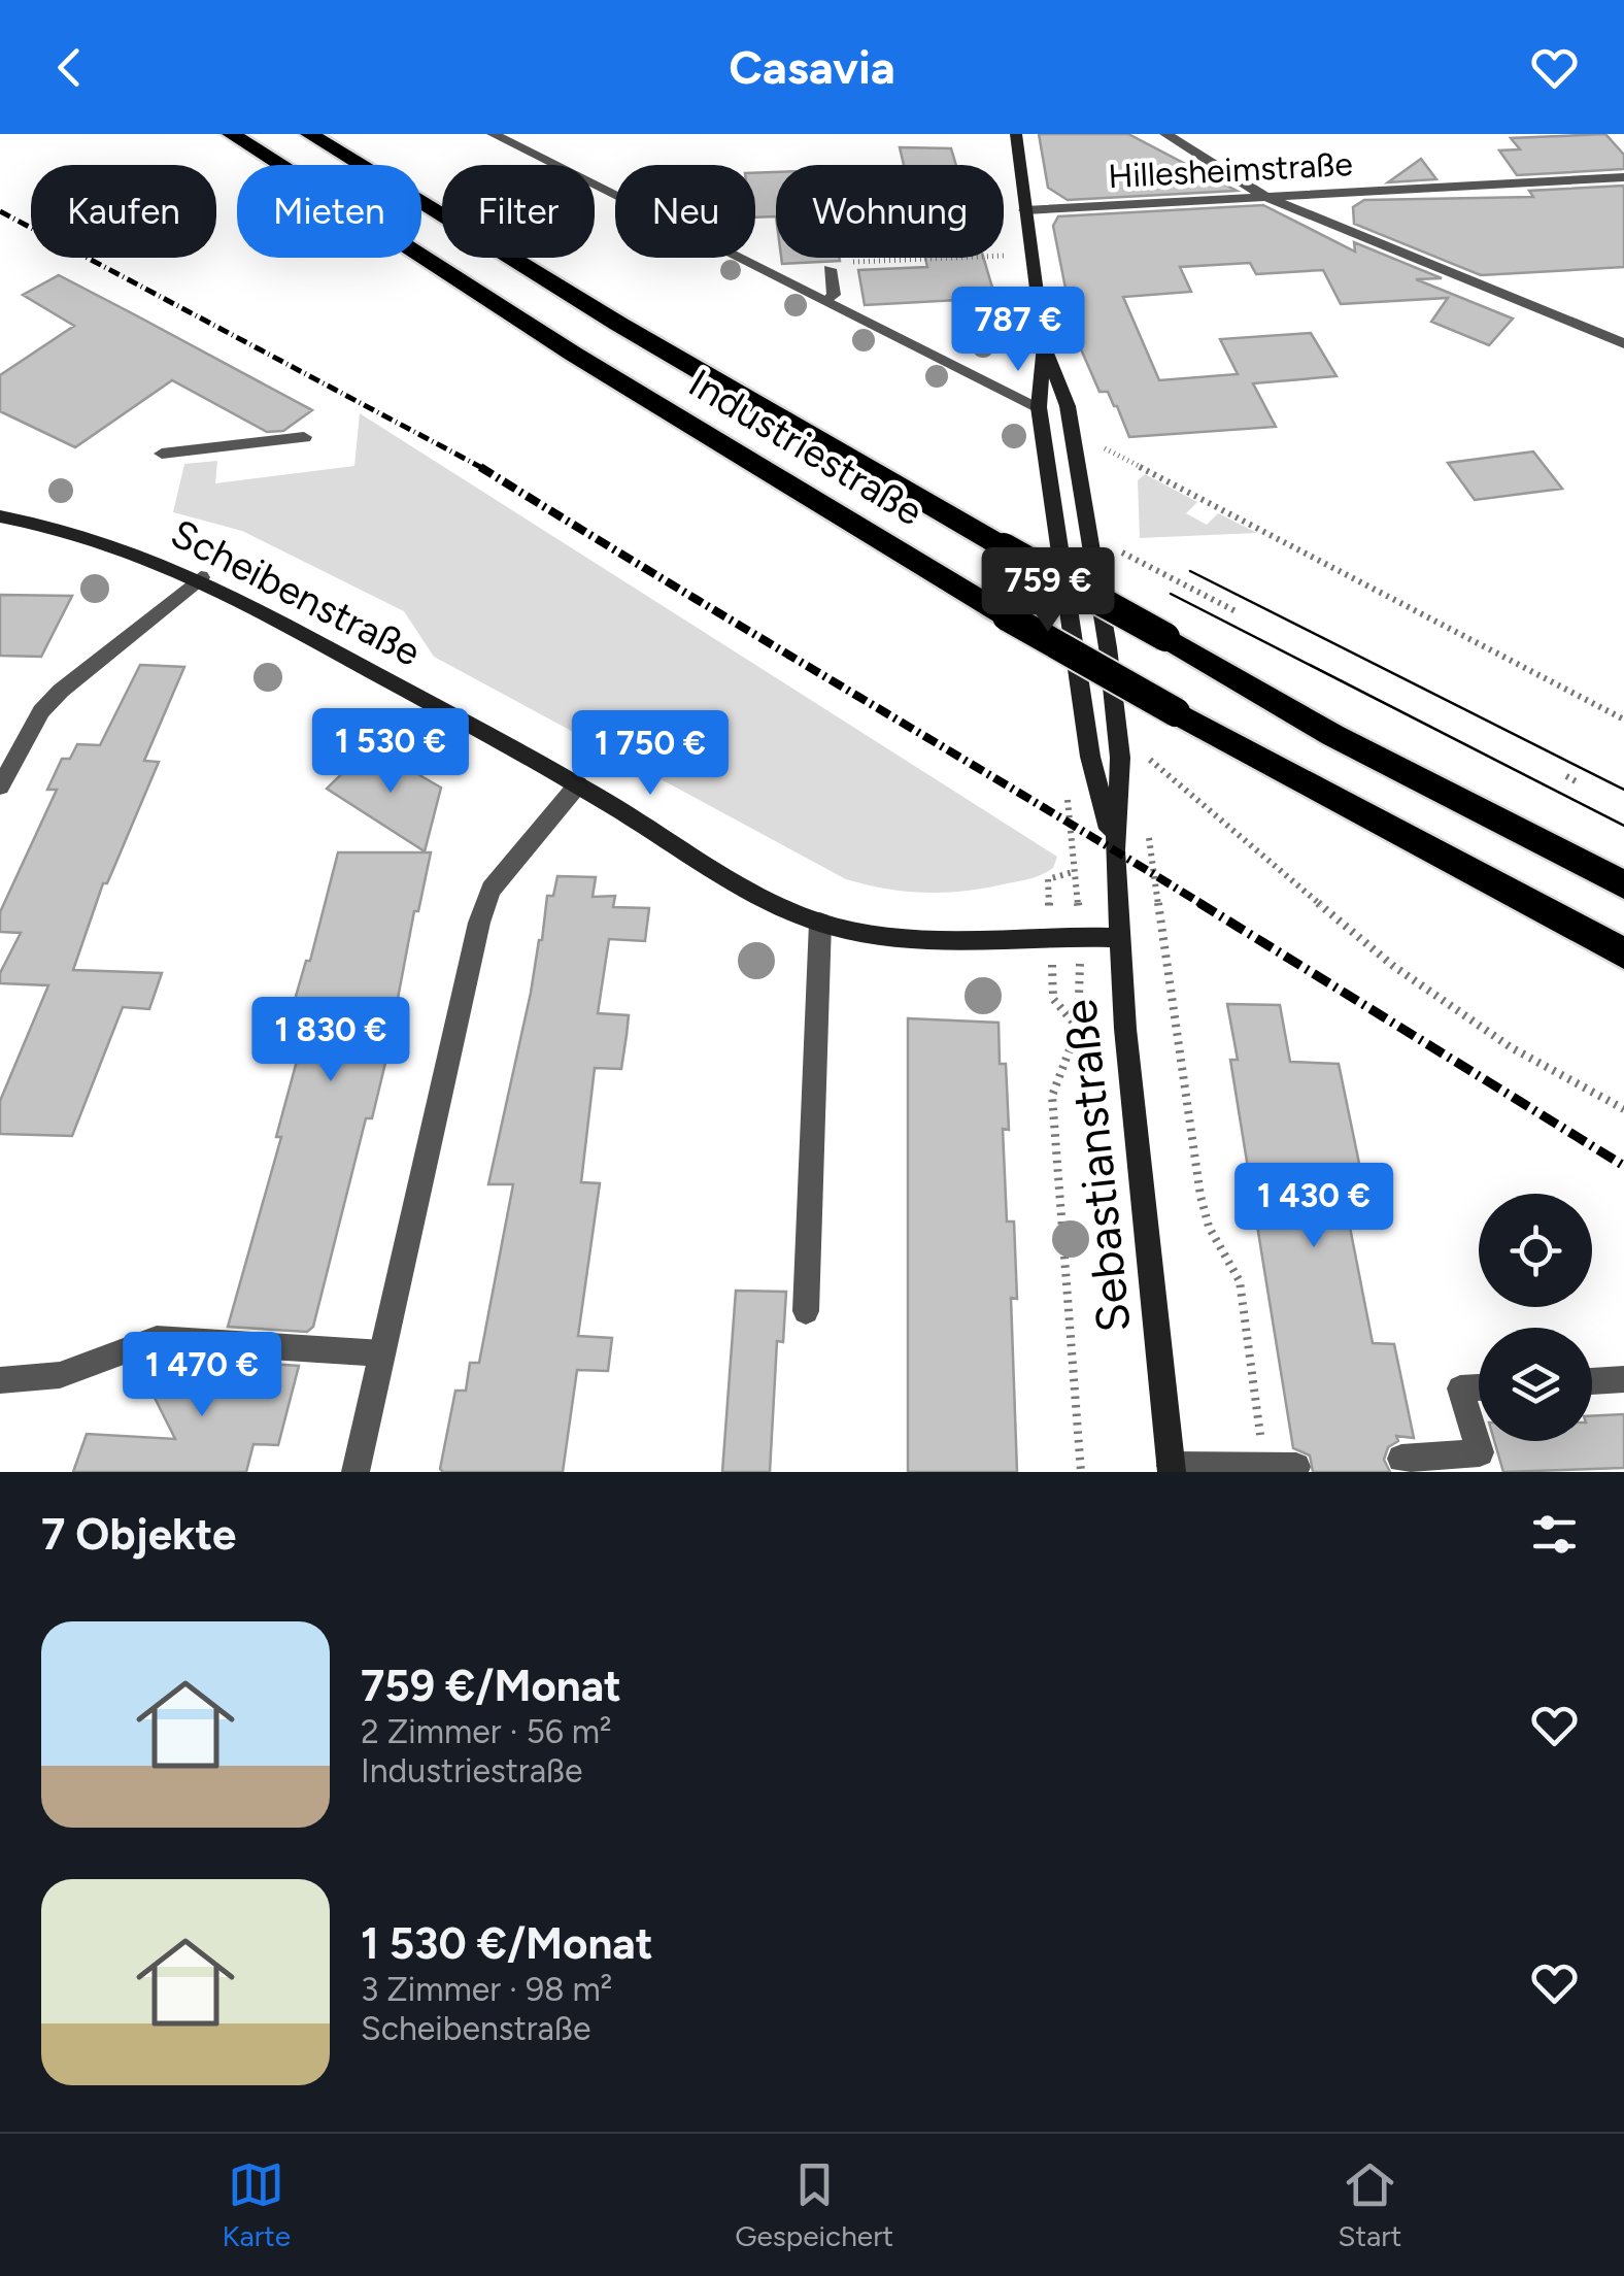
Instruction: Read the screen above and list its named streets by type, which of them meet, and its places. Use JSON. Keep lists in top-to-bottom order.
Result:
{
  "streets": {
    "highway": ["Industriestraße"],
    "street": ["Hillesheimstraße", "Scheibenstraße", "Sebastianstraße"]
  },
  "crossings": [
    ["Hillesheimstraße", "Sebastianstraße"],
    ["Scheibenstraße", "Sebastianstraße"]
  ],
  "page": {
    "header": "Casavia",
    "chip": [
      "Kaufen",
      "Mieten",
      "Filter",
      "Neu",
      "Wohnung"
    ],
    "price": [
      "787 €",
      "759 €",
      "1 530 €",
      "1 750 €",
      "1 830 €",
      "1 430 €",
      "1 470 €"
    ],
    "heading": "7 Objekte",
    "list": [
      {
        "name": "759 €/Monat",
        "note": "2 Zimmer · 56 m² · Industriestraße"
      },
      {
        "name": "1 530 €/Monat",
        "note": "3 Zimmer · 98 m² · Scheibenstraße"
      }
    ],
    "tabs": ["Karte", "Gespeichert", "Start"]
  }
}
